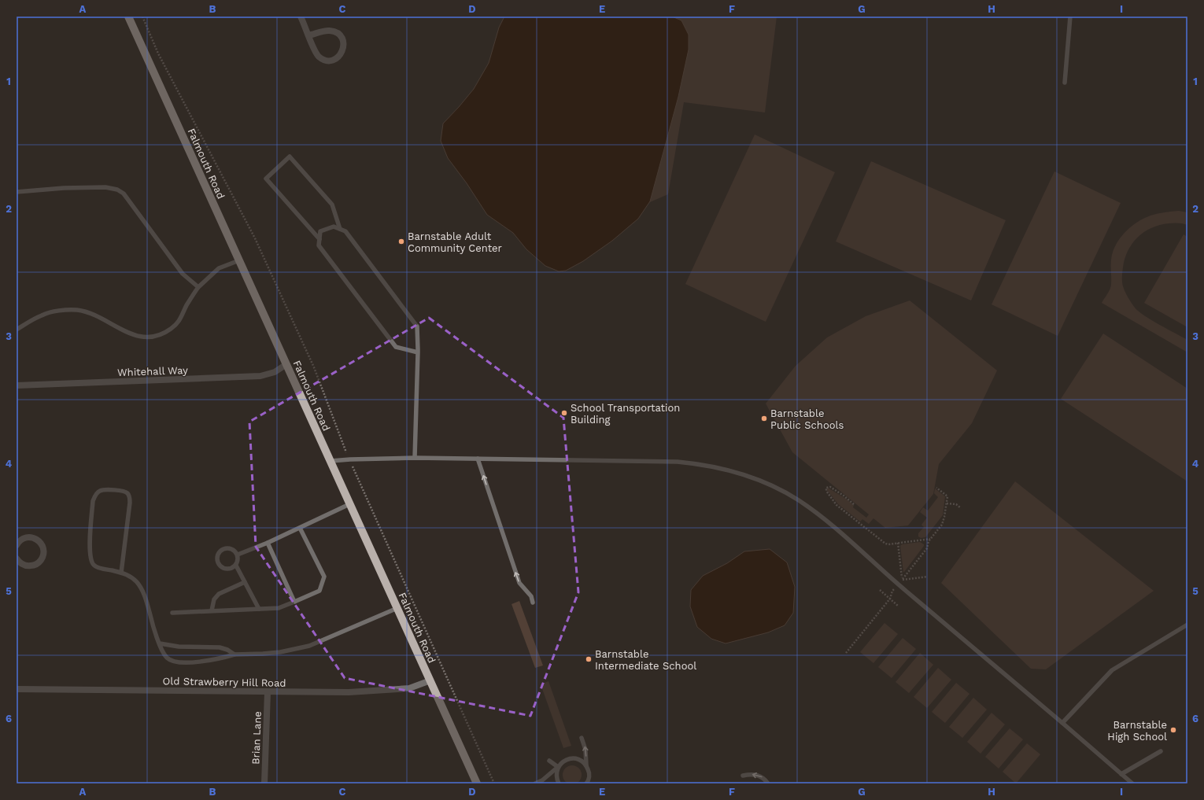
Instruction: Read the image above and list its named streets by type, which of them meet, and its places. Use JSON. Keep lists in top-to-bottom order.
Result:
{
  "streets": {
    "main road": ["Falmouth Road"],
    "street": ["Whitehall Way", "Old Strawberry Hill Road", "Brian Lane"]
  },
  "crossings": [
    ["Falmouth Road", "Whitehall Way"],
    ["Falmouth Road", "Old Strawberry Hill Road"],
    ["Old Strawberry Hill Road", "Brian Lane"]
  ],
  "places": [
    "Barnstable Adult Community Center",
    "School Transportation Building",
    "Barnstable Public Schools",
    "Barnstable Intermediate School",
    "Barnstable High School"
  ],
  "grid": {
    "columns": [
      "A",
      "B",
      "C",
      "D",
      "E",
      "F",
      "G",
      "H",
      "I"
    ],
    "rows": [
      "1",
      "2",
      "3",
      "4",
      "5",
      "6"
    ]
  }
}
